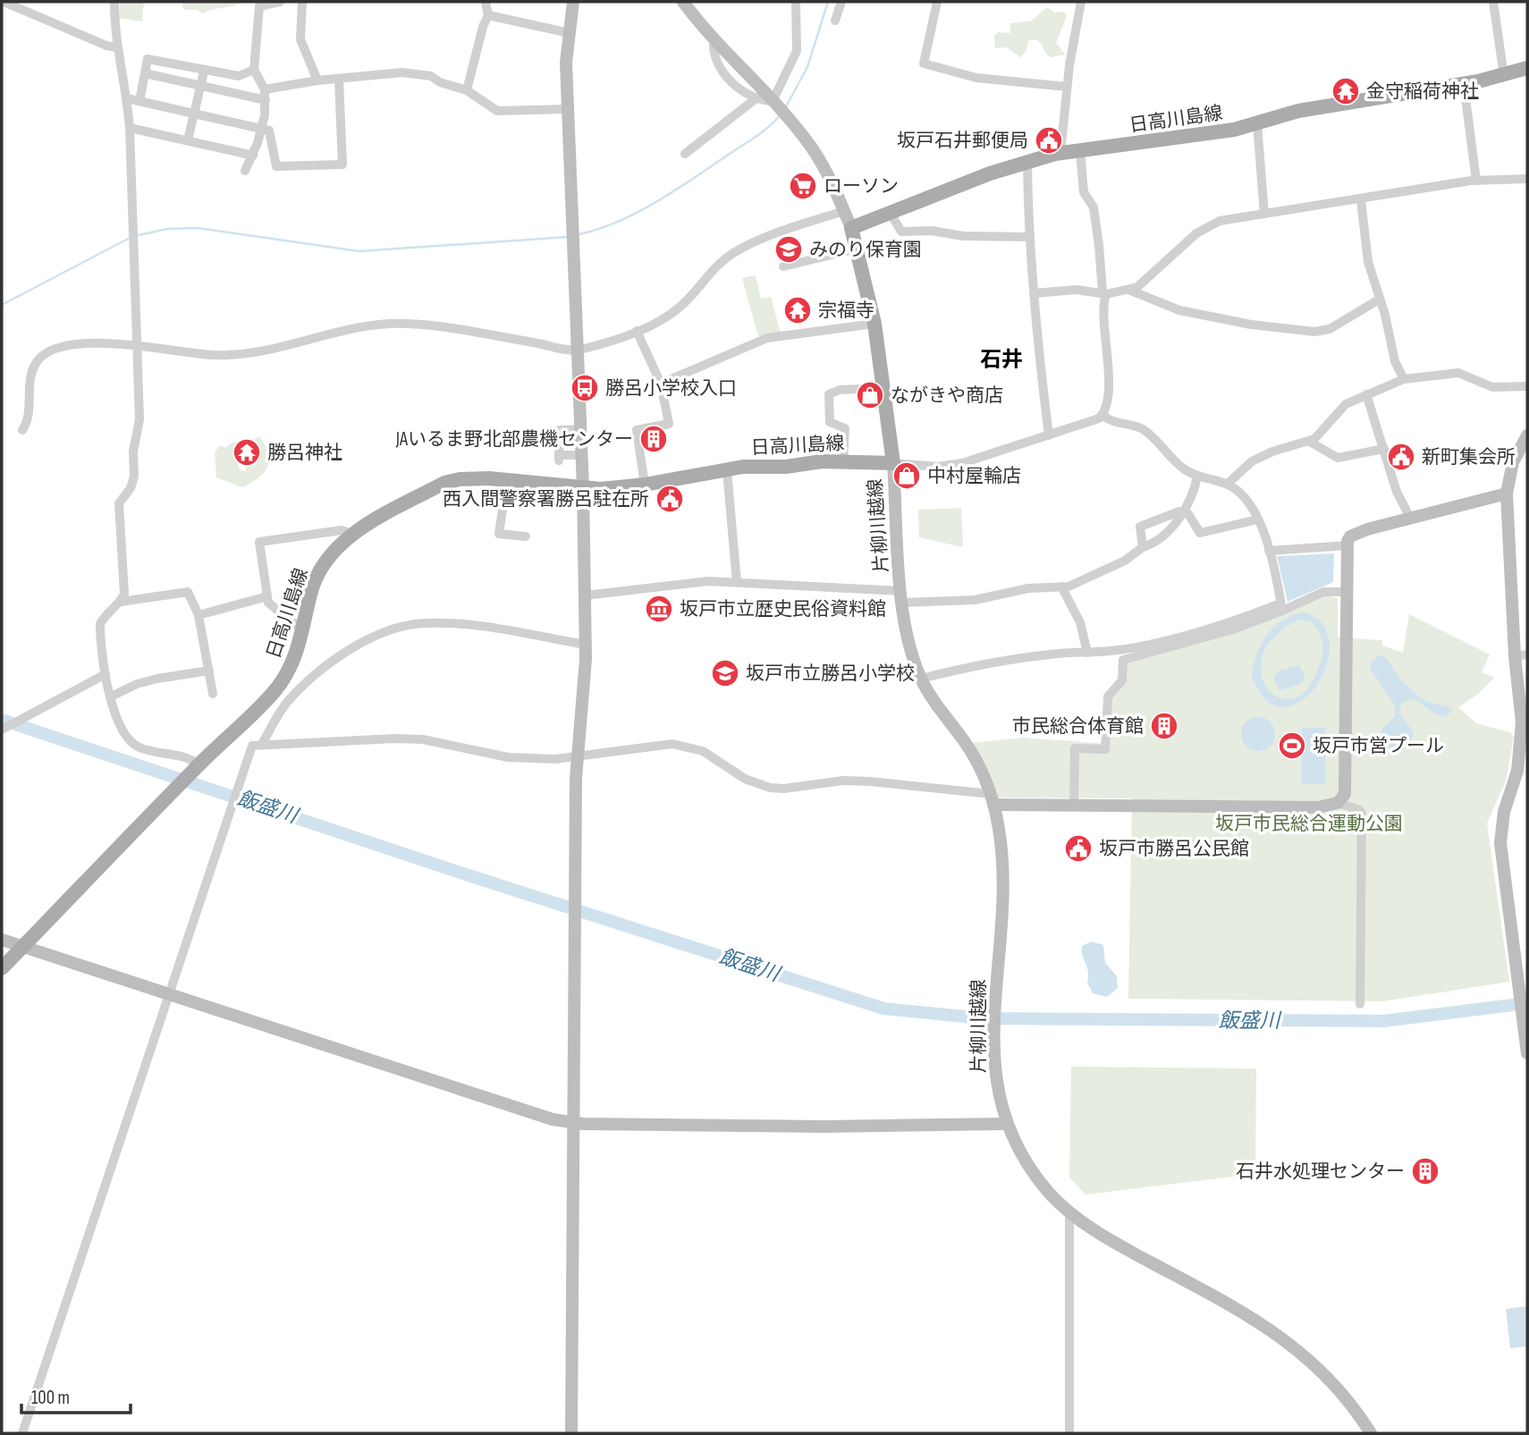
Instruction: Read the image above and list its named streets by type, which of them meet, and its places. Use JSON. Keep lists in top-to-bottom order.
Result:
{
  "streets": {
    "main road": ["日高川島線"],
    "street": ["片柳川越線"]
  },
  "crossings": [
    ["日高川島線", "片柳川越線"]
  ],
  "districts": ["石井"],
  "water": ["飯盛川"],
  "parks": ["坂戸市民総合運動公園"],
  "places": {
    "temple": ["金守稲荷神社", "宗福寺", "勝呂神社"],
    "public building": [
      "坂戸石井郵便局",
      "新町集会所",
      "西入間警察署勝呂駐在所",
      "坂戸市勝呂公民館"
    ],
    "supermarket": ["ローソン"],
    "school or university": ["みのり保育園", "坂戸市立勝呂小学校"],
    "bus stop": ["勝呂小学校入口"],
    "shop": ["ながきや商店", "中村屋輪店"],
    "building": ["JAいるま野北部農機センター", "市民総合体育館", "石井水処理センター"],
    "museum": ["坂戸市立歴史民俗資料館"],
    "sports": ["坂戸市営プール"]
  },
  "scale_bar": "100 m"
}
